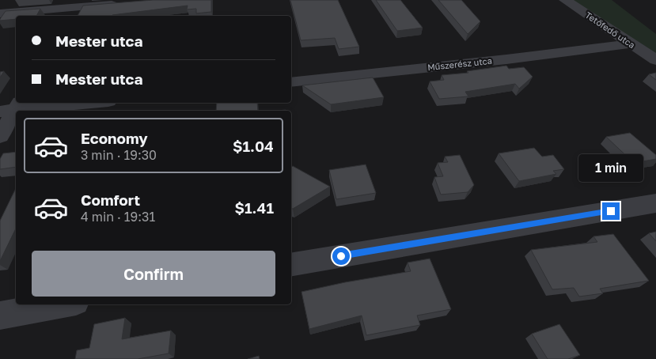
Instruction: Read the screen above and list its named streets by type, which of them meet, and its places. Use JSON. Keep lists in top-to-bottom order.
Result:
{
  "streets": {
    "street": ["Tetőfedő utca", "Műszerész utca"]
  },
  "crossings": [
    ["Tetőfedő utca", "Műszerész utca"]
  ],
  "page": {
    "banner": ["Mester utca", "Mester utca"],
    "list": [
      {
        "name": "Economy",
        "note": "3 min · 19:30",
        "value": "$1.04"
      },
      {
        "name": "Comfort",
        "note": "4 min · 19:31",
        "value": "$1.41"
      }
    ],
    "bubble": "1 min",
    "buttons": "Confirm"
  }
}
